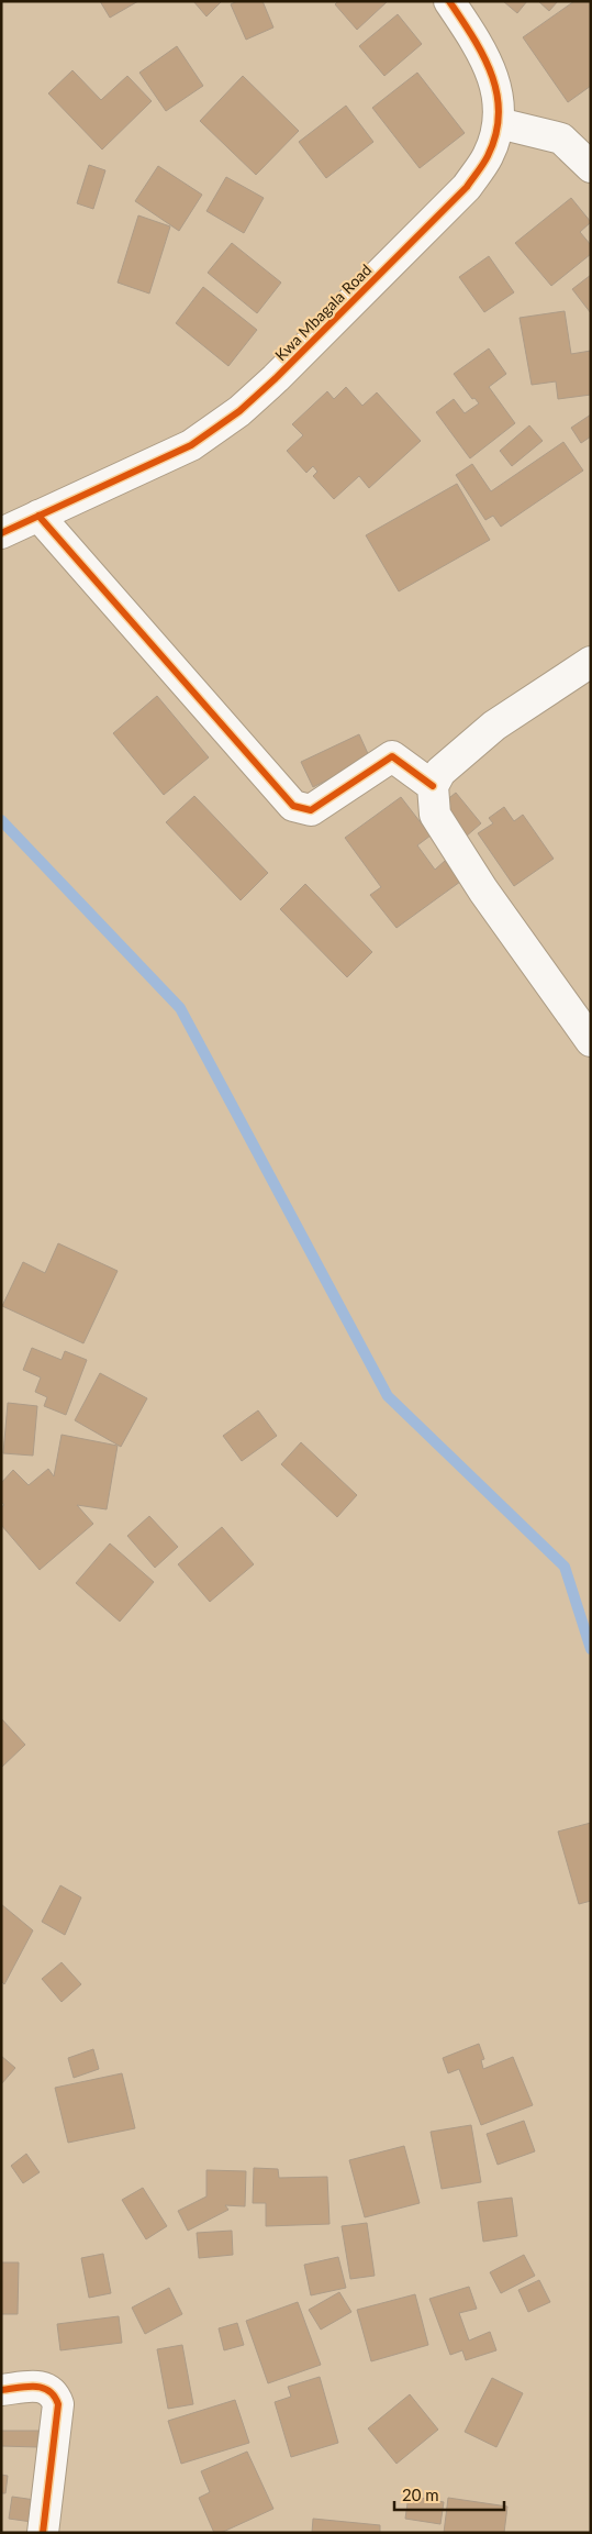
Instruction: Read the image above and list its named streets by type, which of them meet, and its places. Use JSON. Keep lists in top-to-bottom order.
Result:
{
  "streets": {
    "street": ["Kwa Mbagala Road"]
  },
  "scale_bar": "20 m"
}
